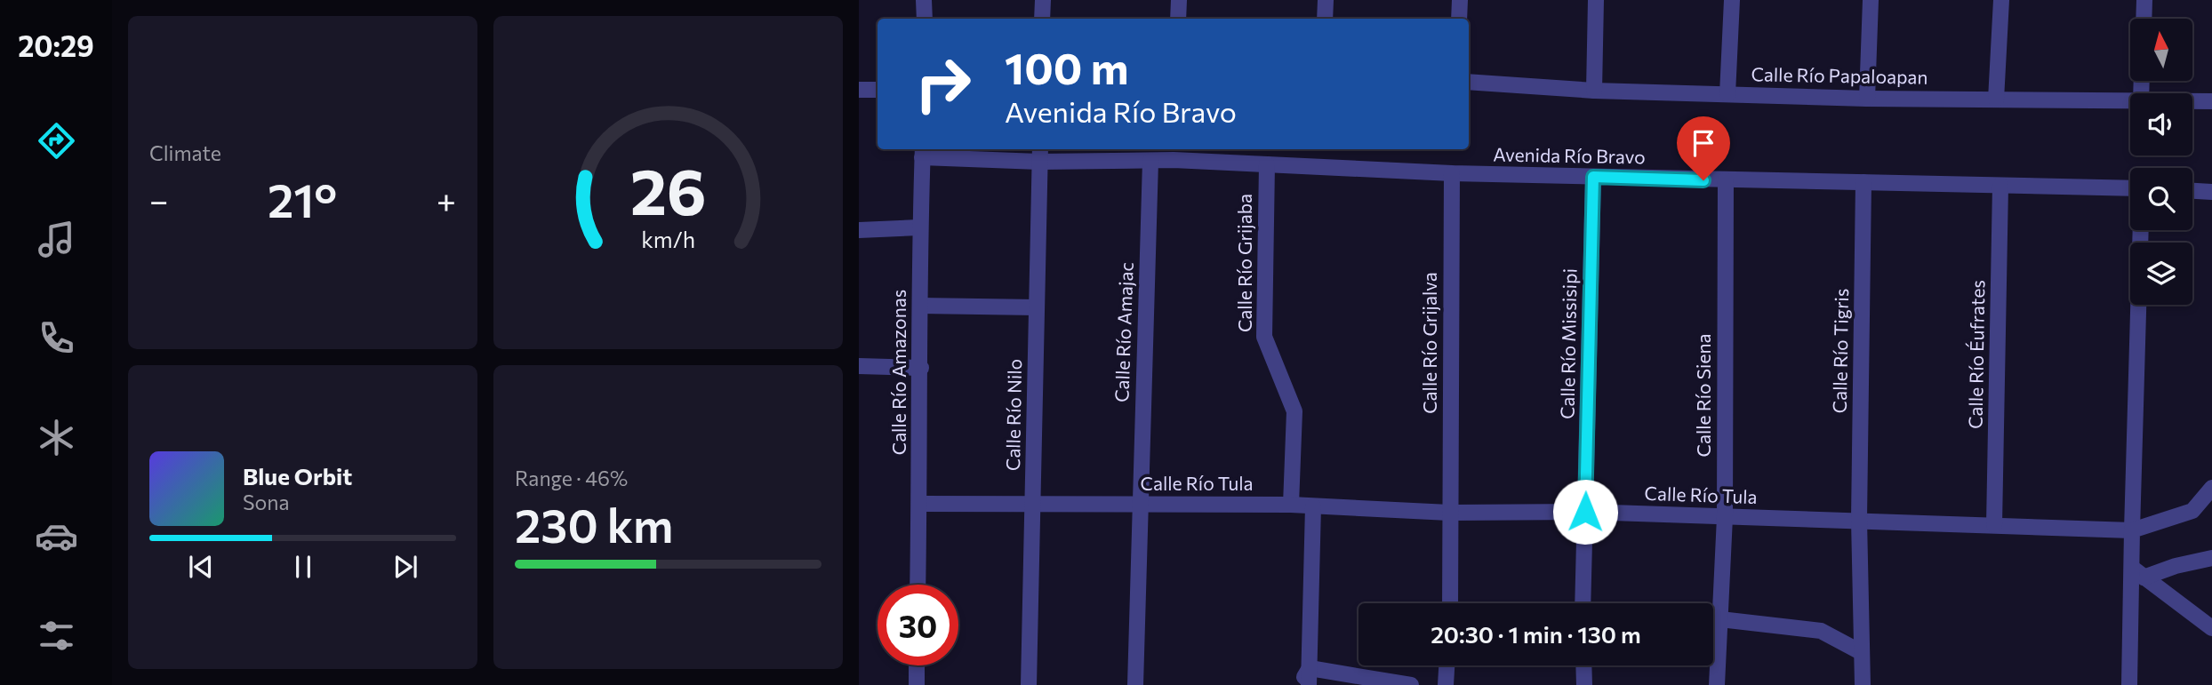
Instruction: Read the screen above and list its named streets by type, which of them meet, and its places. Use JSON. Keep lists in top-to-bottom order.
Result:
{
  "streets": {
    "street": [
      "Calle Río Papaloapan",
      "Avenida Río Bravo",
      "Calle Río Grijaba",
      "Calle Río Amajac",
      "Calle Río Grijalva",
      "Calle Río Missisipi",
      "Calle Río Tigris",
      "Calle Río Éufrates",
      "Calle Río Amazonas",
      "Calle Río Siena",
      "Calle Río Nilo",
      "Calle Río Tula"
    ]
  },
  "crossings": [
    ["Avenida Río Bravo", "Calle Río Grijaba"],
    ["Avenida Río Bravo", "Calle Río Amajac"],
    ["Avenida Río Bravo", "Calle Río Grijalva"],
    ["Avenida Río Bravo", "Calle Río Missisipi"],
    ["Avenida Río Bravo", "Calle Río Tigris"],
    ["Avenida Río Bravo", "Calle Río Éufrates"],
    ["Avenida Río Bravo", "Calle Río Amazonas"],
    ["Avenida Río Bravo", "Calle Río Siena"],
    ["Avenida Río Bravo", "Calle Río Nilo"],
    ["Calle Río Grijaba", "Calle Río Tula"],
    ["Calle Río Amajac", "Calle Río Tula"],
    ["Calle Río Grijalva", "Calle Río Tula"],
    ["Calle Río Missisipi", "Calle Río Tula"],
    ["Calle Río Tigris", "Calle Río Tula"],
    ["Calle Río Éufrates", "Calle Río Tula"],
    ["Calle Río Amazonas", "Calle Río Tula"],
    ["Calle Río Siena", "Calle Río Tula"],
    ["Calle Río Nilo", "Calle Río Tula"]
  ],
  "north": "top",
  "page": {
    "tabs": "20:29",
    "tile": [
      "Climate",
      ["Range · 46%", "230 km"]
    ],
    "turn": ["100 m", "Avenida Río Bravo"],
    "heat": ["−", "21°", "+"],
    "song": ["Blue Orbit", "Sona"],
    "limit": "30",
    "trip": "20:30 · 1 min · 130 m",
    "gauge": ["26", "km/h"]
  }
}
